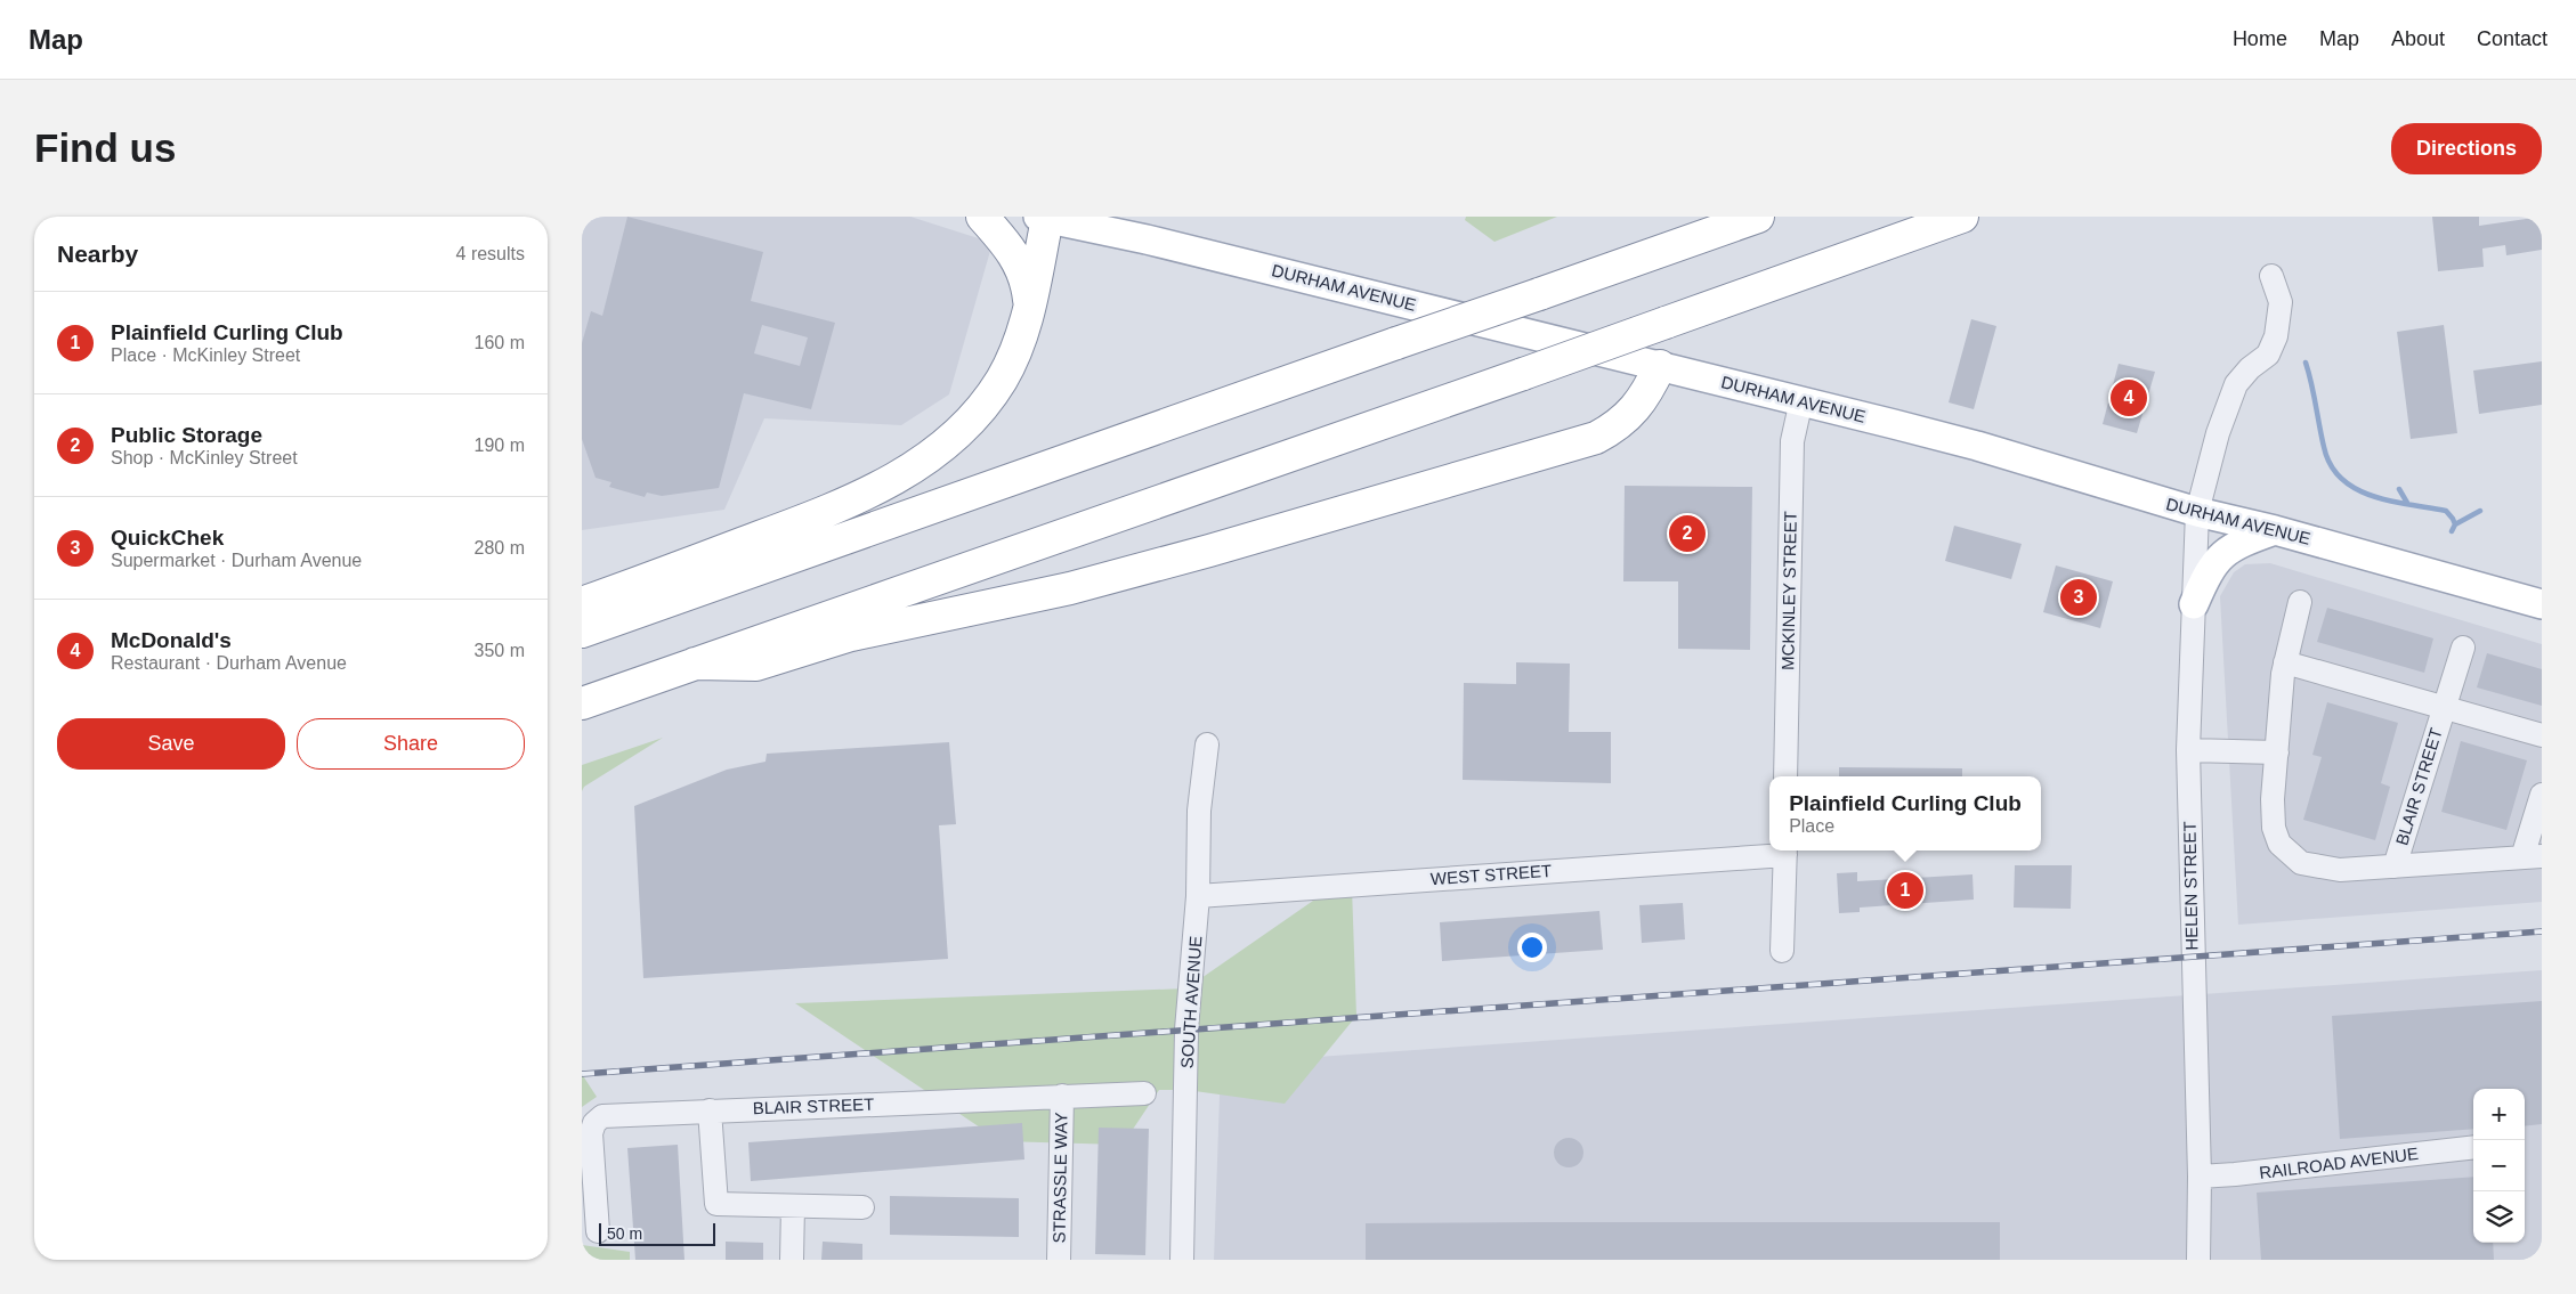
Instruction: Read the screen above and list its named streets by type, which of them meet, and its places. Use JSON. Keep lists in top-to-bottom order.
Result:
{
  "streets": {
    "main road": ["DURHAM AVENUE"],
    "street": [
      "MCKINLEY STREET",
      "BLAIR STREET",
      "WEST STREET",
      "HELEN STREET",
      "SOUTH AVENUE",
      "RAILROAD AVENUE",
      "STRASSLE WAY"
    ]
  },
  "crossings": [
    ["DURHAM AVENUE", "MCKINLEY STREET"],
    ["DURHAM AVENUE", "HELEN STREET"],
    ["BLAIR STREET", "STRASSLE WAY"],
    ["WEST STREET", "SOUTH AVENUE"],
    ["HELEN STREET", "RAILROAD AVENUE"]
  ],
  "scale_bar": "50 m",
  "page": {
    "header": "Map",
    "nav": [
      "Home",
      "Map",
      "About",
      "Contact"
    ],
    "buttons": [
      "Directions",
      ["Save", "Share"]
    ],
    "title": "Find us",
    "heading": ["Nearby", "4 results"],
    "list": [
      {
        "mark": "1",
        "name": "Plainfield Curling Club",
        "note": "Place · McKinley Street",
        "value": "160 m"
      },
      {
        "mark": "2",
        "name": "Public Storage",
        "note": "Shop · McKinley Street",
        "value": "190 m"
      },
      {
        "mark": "3",
        "name": "QuickChek",
        "note": "Supermarket · Durham Avenue",
        "value": "280 m"
      },
      {
        "mark": "4",
        "name": "McDonald's",
        "note": "Restaurant · Durham Avenue",
        "value": "350 m"
      }
    ],
    "pins": [
      "4",
      "2",
      "3",
      "1"
    ],
    "popup": ["Plainfield Curling Club", "Place"],
    "map_buttons": ["+", "−"],
    "scale": "50 m"
  }
}
